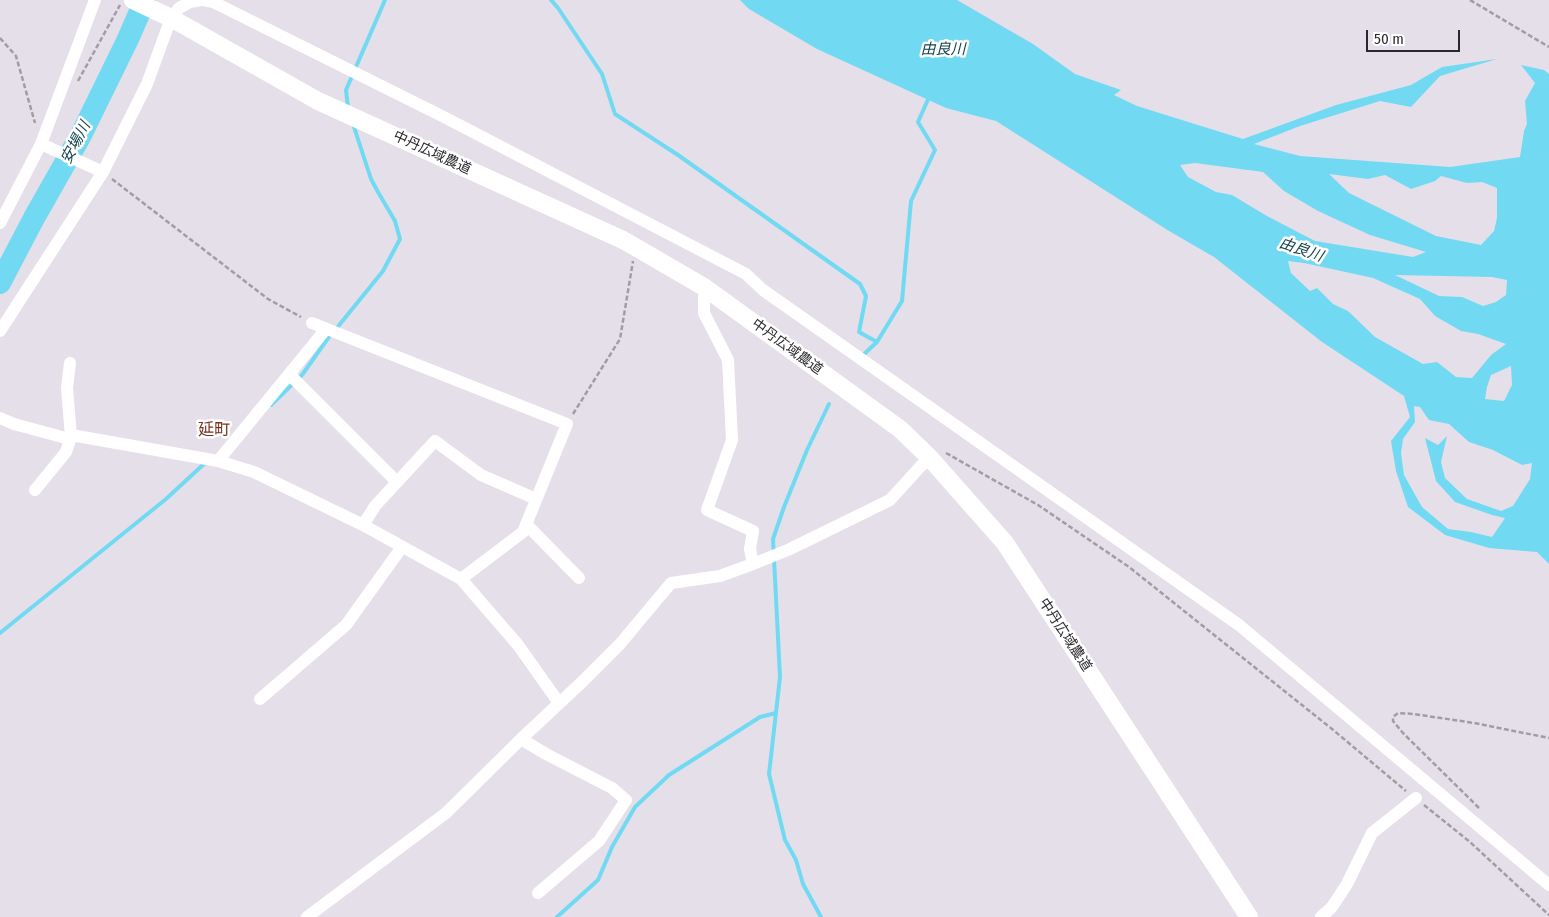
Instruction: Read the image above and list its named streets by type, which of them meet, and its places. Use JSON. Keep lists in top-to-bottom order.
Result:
{
  "streets": {
    "street": ["中丹広域農道"]
  },
  "districts": ["延町"],
  "water": ["由良川", "安場川"],
  "scale_bar": "50 m"
}
